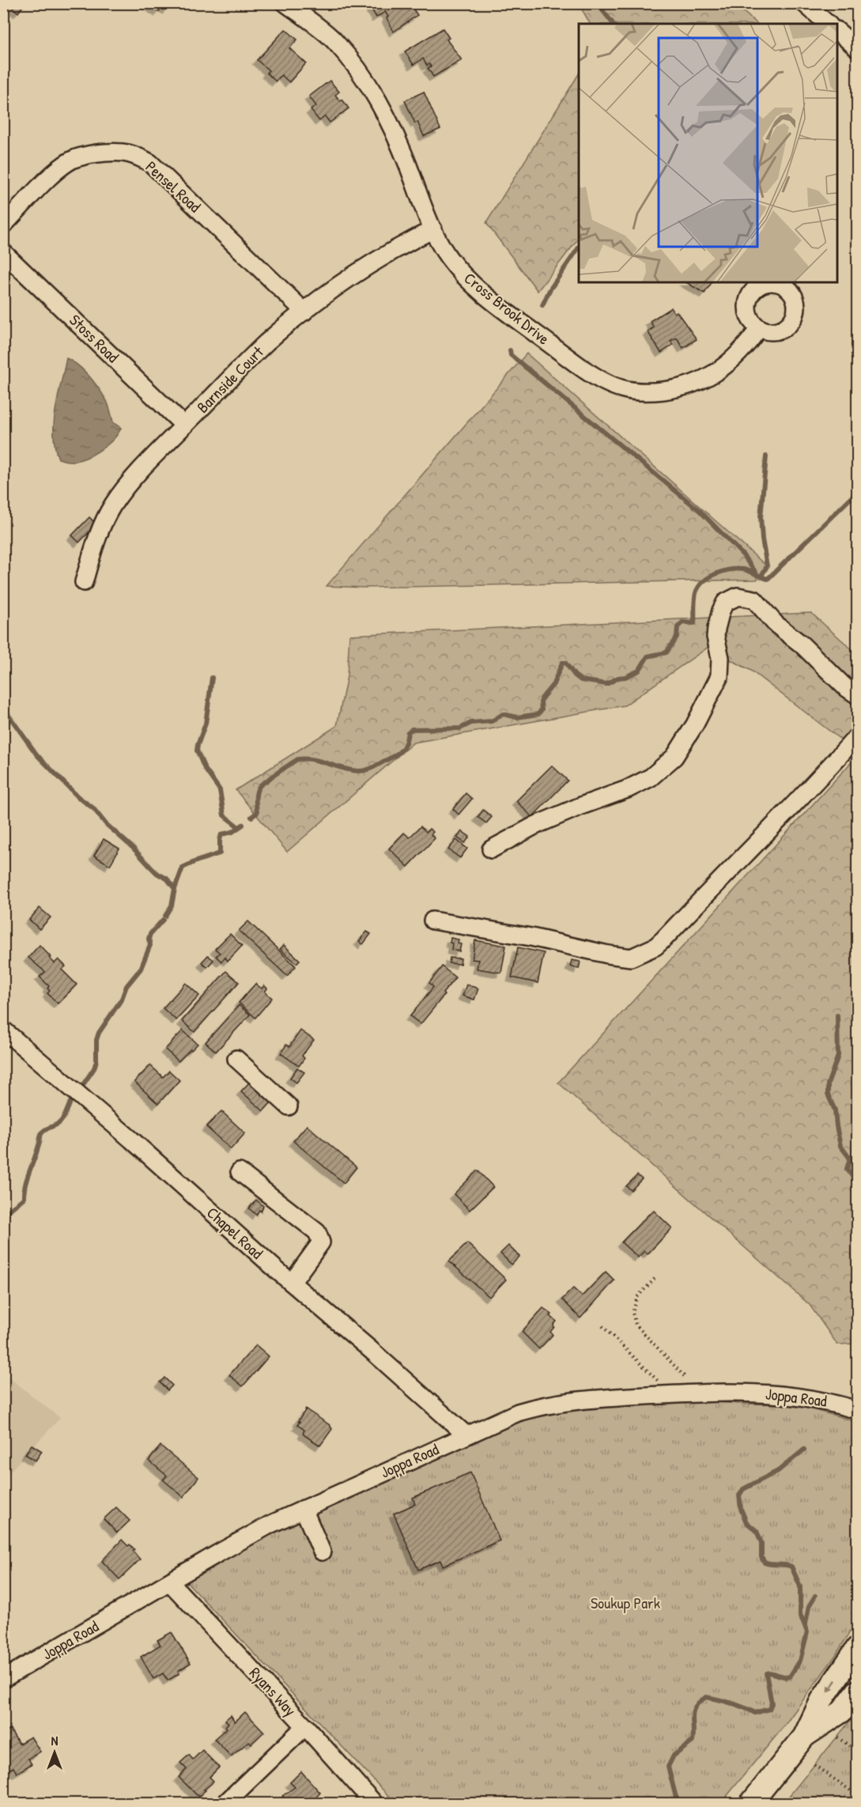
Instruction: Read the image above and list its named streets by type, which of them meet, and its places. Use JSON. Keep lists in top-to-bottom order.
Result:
{
  "streets": {
    "street": [
      "Pensel Road",
      "Cross Brook Drive",
      "Stoss Road",
      "Barnside Court",
      "Chapel Road",
      "Joppa Road",
      "Ryans Way"
    ]
  },
  "crossings": [
    ["Pensel Road", "Barnside Court"],
    ["Cross Brook Drive", "Barnside Court"],
    ["Stoss Road", "Barnside Court"],
    ["Chapel Road", "Joppa Road"],
    ["Joppa Road", "Ryans Way"]
  ],
  "parks": ["Soukup Park"],
  "north": "top"
}
